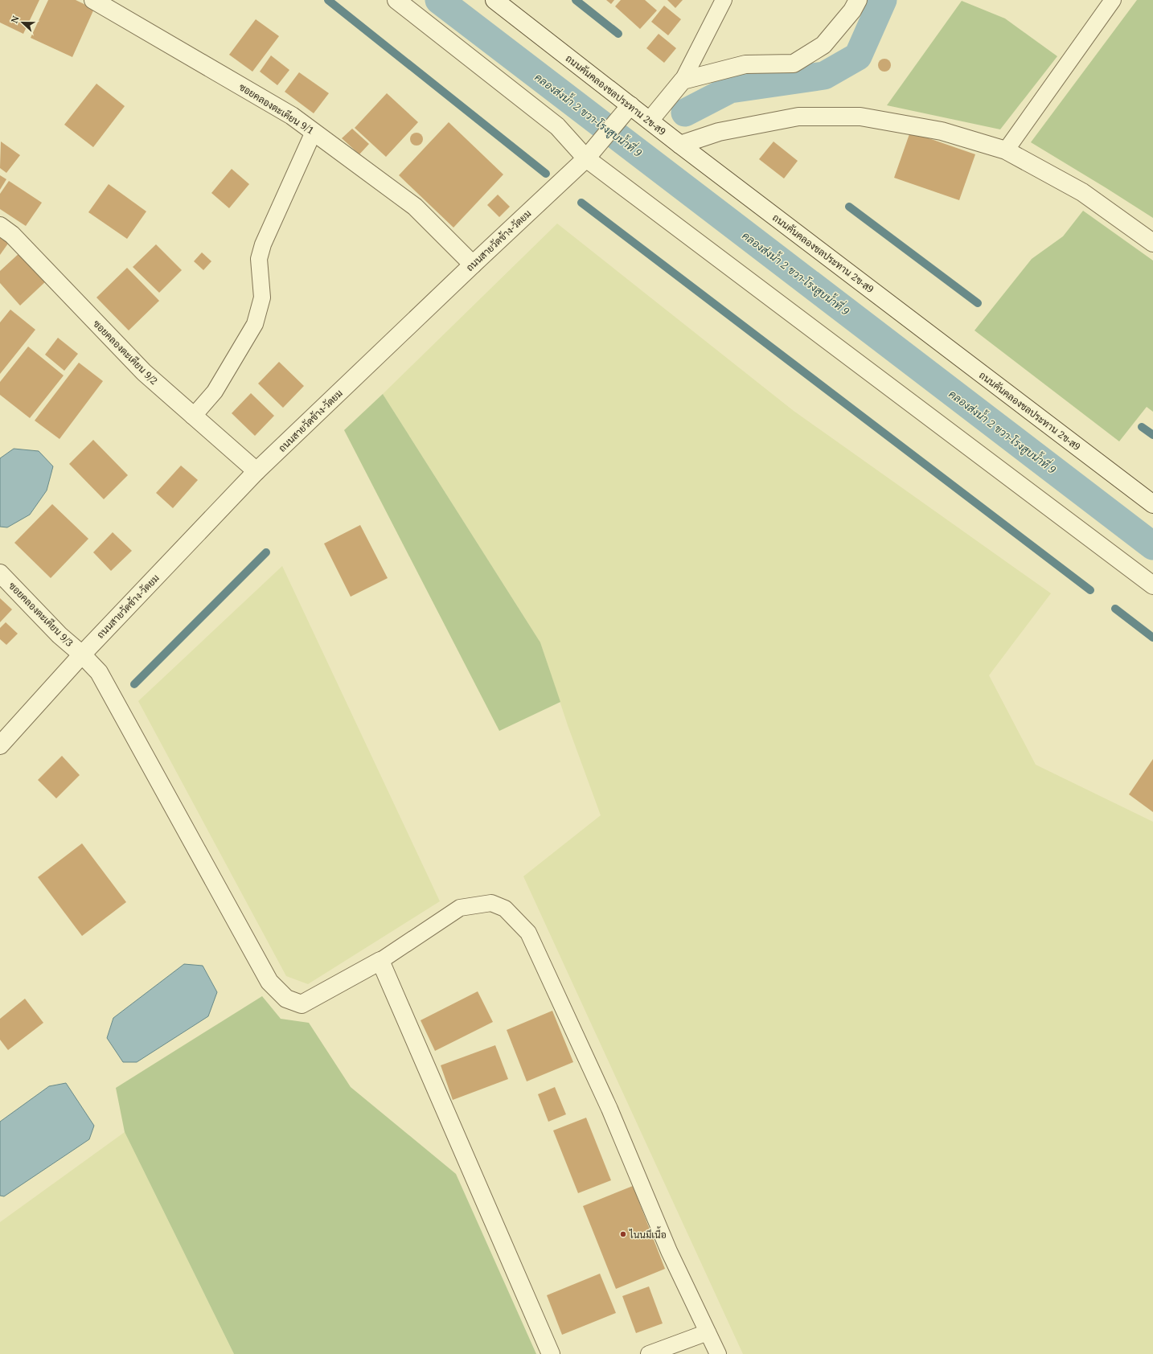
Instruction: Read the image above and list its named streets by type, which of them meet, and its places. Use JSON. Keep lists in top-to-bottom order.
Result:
{
  "streets": {
    "street": [
      "ถนนคันคลองชลประทาน 2ข-ส9",
      "ซอยคลองตะเคียน 9/1",
      "ถนนสายวัดช้าง-วัดยม",
      "ซอยคลองตะเคียน 9/2",
      "ซอยคลองตะเคียน 9/3"
    ]
  },
  "crossings": [
    ["ถนนคันคลองชลประทาน 2ข-ส9", "ถนนสายวัดช้าง-วัดยม"],
    ["ซอยคลองตะเคียน 9/1", "ถนนสายวัดช้าง-วัดยม"],
    ["ถนนสายวัดช้าง-วัดยม", "ซอยคลองตะเคียน 9/2"],
    ["ถนนสายวัดช้าง-วัดยม", "ซอยคลองตะเคียน 9/3"]
  ],
  "water": ["คลองส่งน้ำ 2 ขวา-โรงสูบน้ำที่ 9"],
  "places": ["ไนนมีเนื้อ"],
  "north": "left"
}
